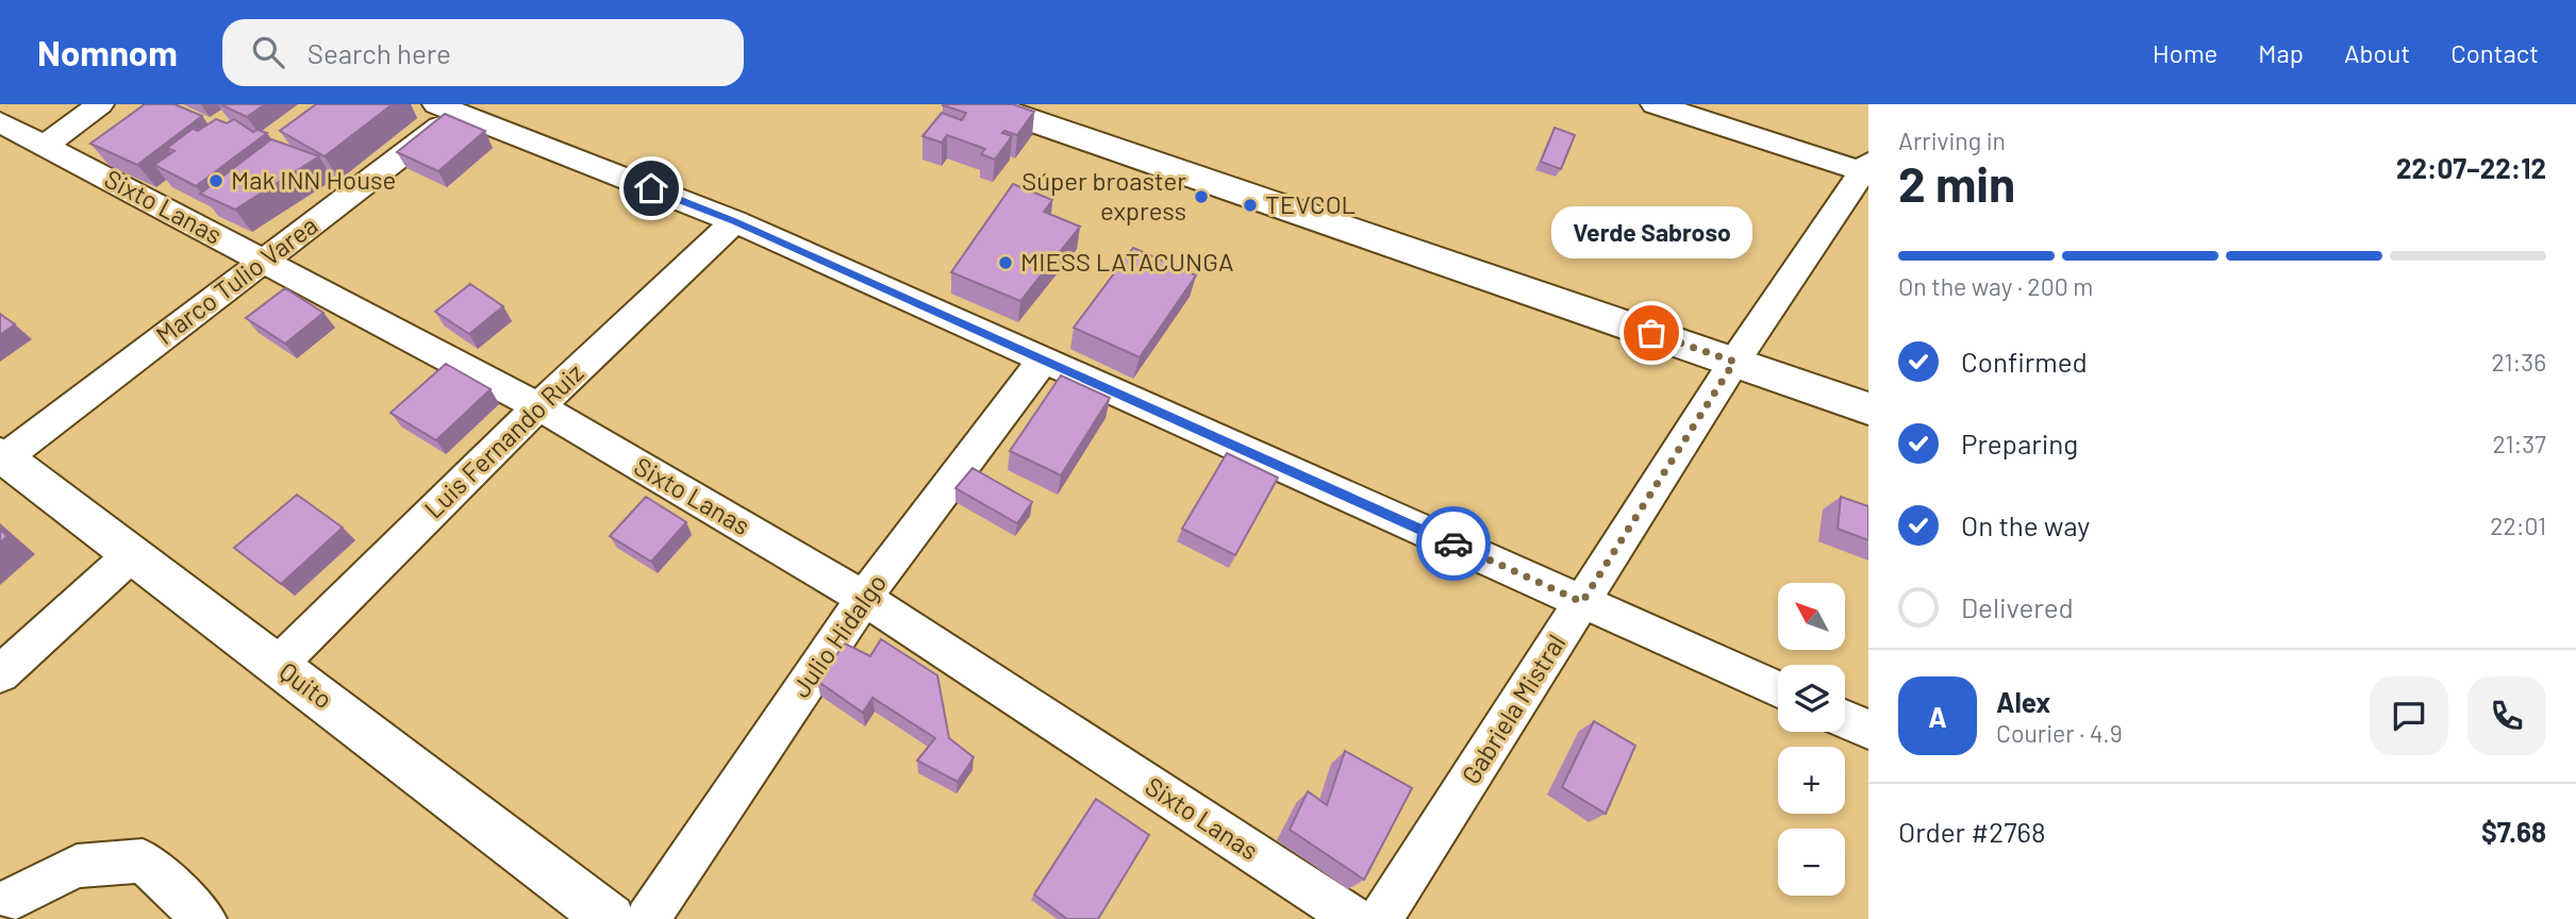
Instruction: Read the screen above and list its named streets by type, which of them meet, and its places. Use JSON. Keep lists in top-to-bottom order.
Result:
{
  "streets": {
    "main road": ["Quito"],
    "street": [
      "Sixto Lanas",
      "Marco Tulio Varea",
      "Luis Fernando Ruiz",
      "Julio Hidalgo",
      "Gabriela Mistral"
    ]
  },
  "crossings": [
    ["Sixto Lanas", "Marco Tulio Varea"],
    ["Sixto Lanas", "Luis Fernando Ruiz"],
    ["Sixto Lanas", "Julio Hidalgo"],
    ["Marco Tulio Varea", "Quito"],
    ["Luis Fernando Ruiz", "Quito"]
  ],
  "places": [
    "Mak INN House",
    "Súper broaster express",
    "TEVCOL",
    "MIESS LATACUNGA",
    "Verde Sabroso"
  ],
  "north": "top left",
  "page": {
    "header": "Nomnom",
    "search": "Search here",
    "nav": [
      "Home",
      "Map",
      "About",
      "Contact"
    ],
    "heading": ["2 min", "Arriving in", "22:07–22:12"],
    "panel": [
      "Alex",
      "Courier · 4.9",
      "Order #2768",
      "$7.68"
    ],
    "bubble": "Verde Sabroso",
    "bar": "On the way · 200 m",
    "list": [
      ["Confirmed", "21:36"],
      ["Preparing", "21:37"],
      ["On the way", "22:01"],
      "Delivered"
    ],
    "map_buttons": ["+", "−"],
    "round": "A"
  }
}
